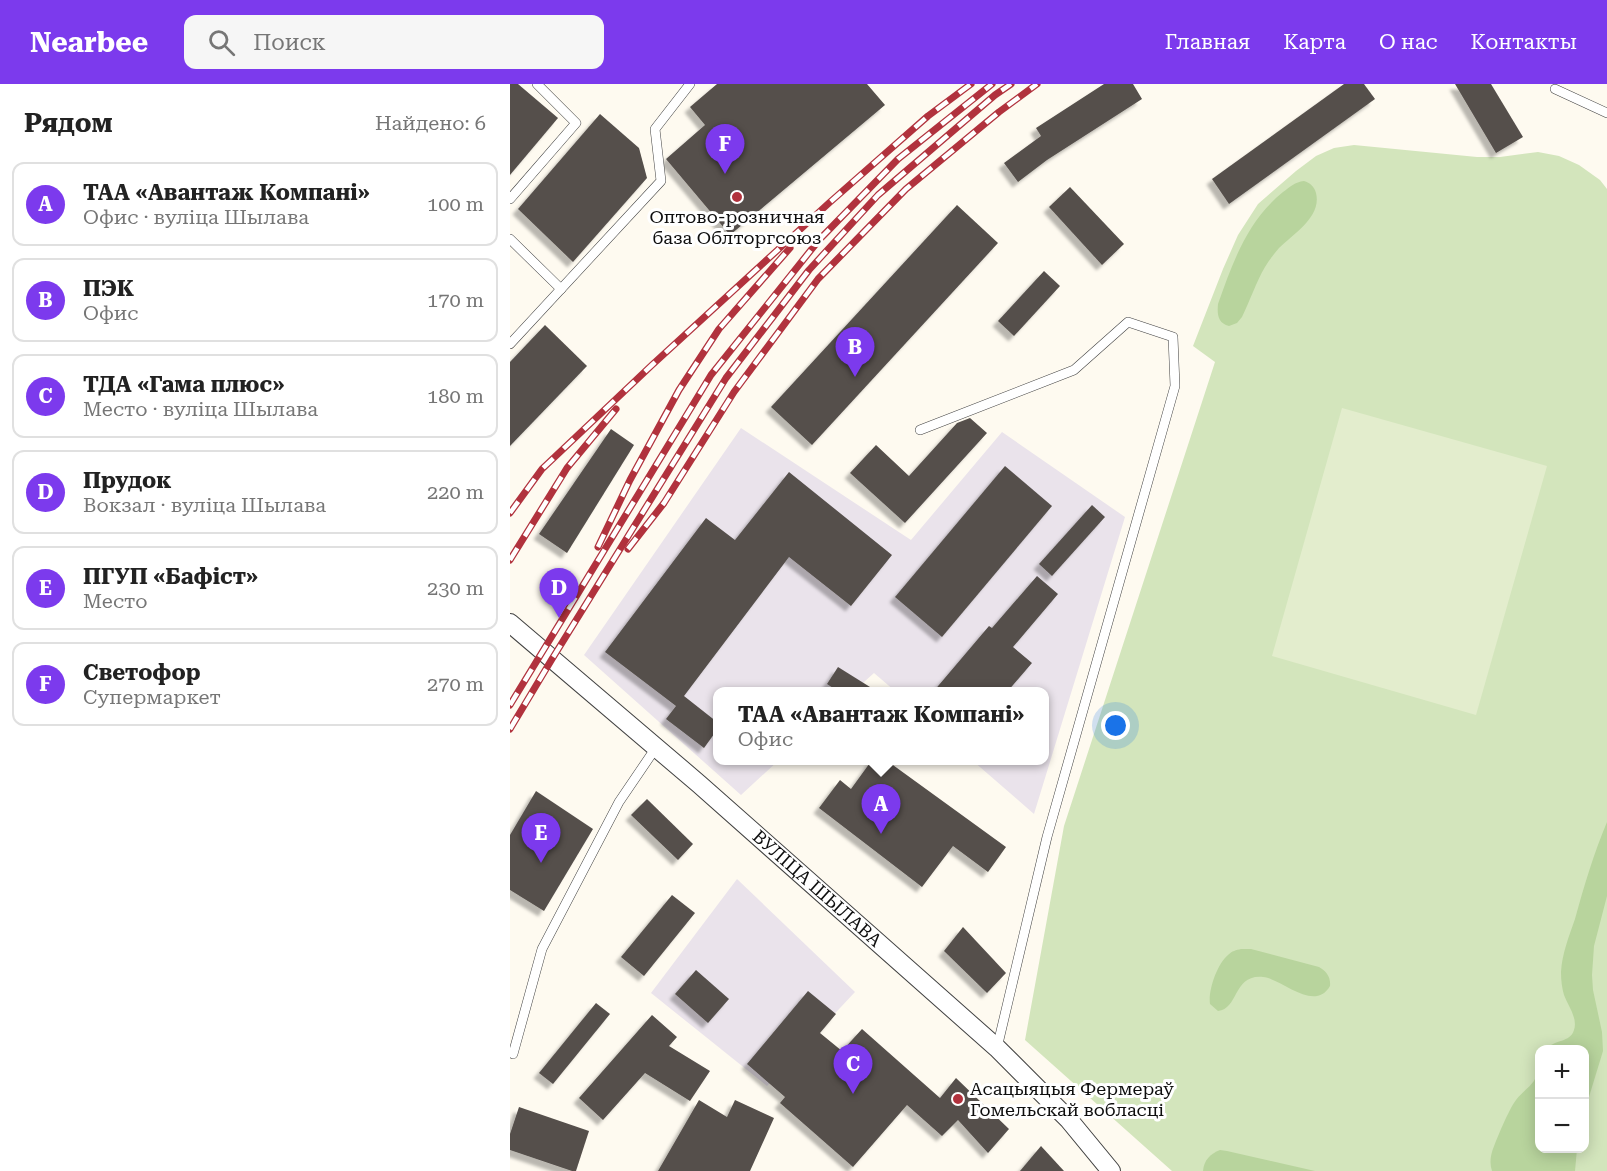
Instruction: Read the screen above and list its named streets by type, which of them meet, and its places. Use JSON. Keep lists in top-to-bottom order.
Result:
{
  "streets": {
    "street": ["ВУЛІЦА ШЫЛАВА"]
  },
  "places": ["Оптово-розничная база Облторгсоюз", "Асацыяцыя Фермераў Гомельскай вобласці"],
  "page": {
    "header": "Nearbee",
    "search": "Поиск",
    "nav": [
      "Главная",
      "Карта",
      "О нас",
      "Контакты"
    ],
    "heading": ["Рядом", "Найдено: 6"],
    "pins": [
      "F",
      "B",
      "D",
      "A",
      "E",
      "C"
    ],
    "list": [
      {
        "mark": "A",
        "name": "ТАА «Авантаж Компані»",
        "note": "Офис · вуліца Шылава",
        "value": "100 m"
      },
      {
        "mark": "B",
        "name": "ПЭК",
        "note": "Офис",
        "value": "170 m"
      },
      {
        "mark": "C",
        "name": "ТДА «Гама плюс»",
        "note": "Место · вуліца Шылава",
        "value": "180 m"
      },
      {
        "mark": "D",
        "name": "Прудок",
        "note": "Вокзал · вуліца Шылава",
        "value": "220 m"
      },
      {
        "mark": "E",
        "name": "ПГУП «Бафіст»",
        "note": "Место",
        "value": "230 m"
      },
      {
        "mark": "F",
        "name": "Светофор",
        "note": "Супермаркет",
        "value": "270 m"
      }
    ],
    "popup": ["ТАА «Авантаж Компані»", "Офис"],
    "map_buttons": ["+", "−"]
  }
}
